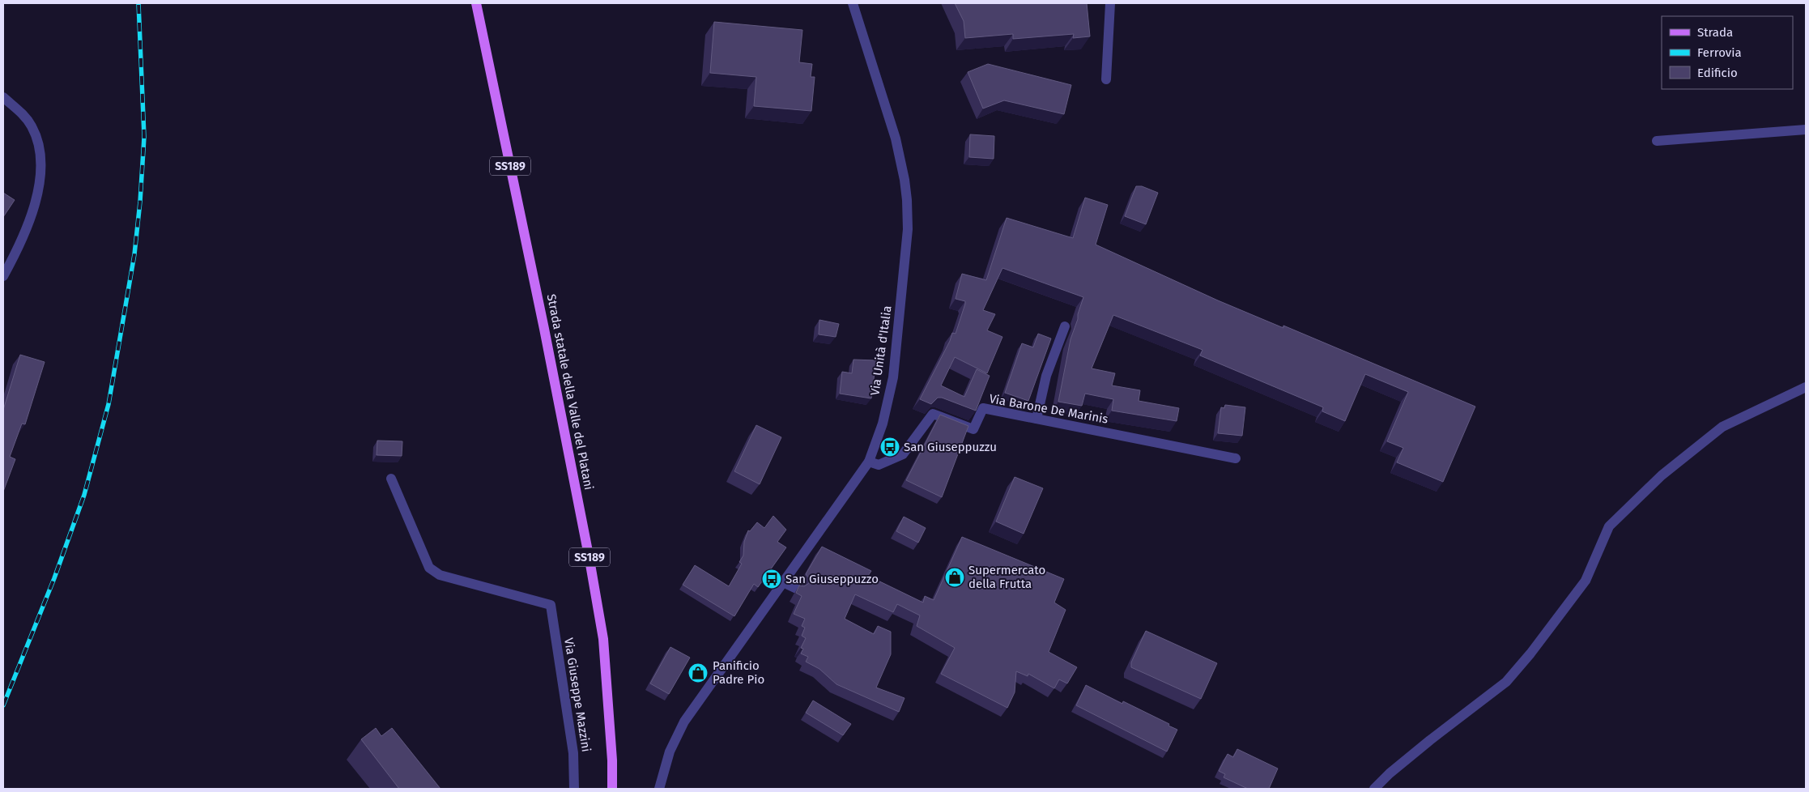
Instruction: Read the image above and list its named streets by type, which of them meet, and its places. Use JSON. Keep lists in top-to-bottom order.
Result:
{
  "streets": {
    "main road": ["SS189", "Strada statale della Valle del Platani"],
    "street": ["Via Unità d'Italia", "Via Barone De Marinis", "Via Giuseppe Mazzini"]
  },
  "crossings": [
    ["Via Unità d'Italia", "Via Barone De Marinis"]
  ],
  "places": {
    "bus stop": ["San Giuseppuzzu", "San Giuseppuzzo"],
    "shop": ["Supermercato della Frutta", "Panificio Padre Pio"]
  },
  "legend": ["Strada", "Ferrovia", "Edificio"]
}
